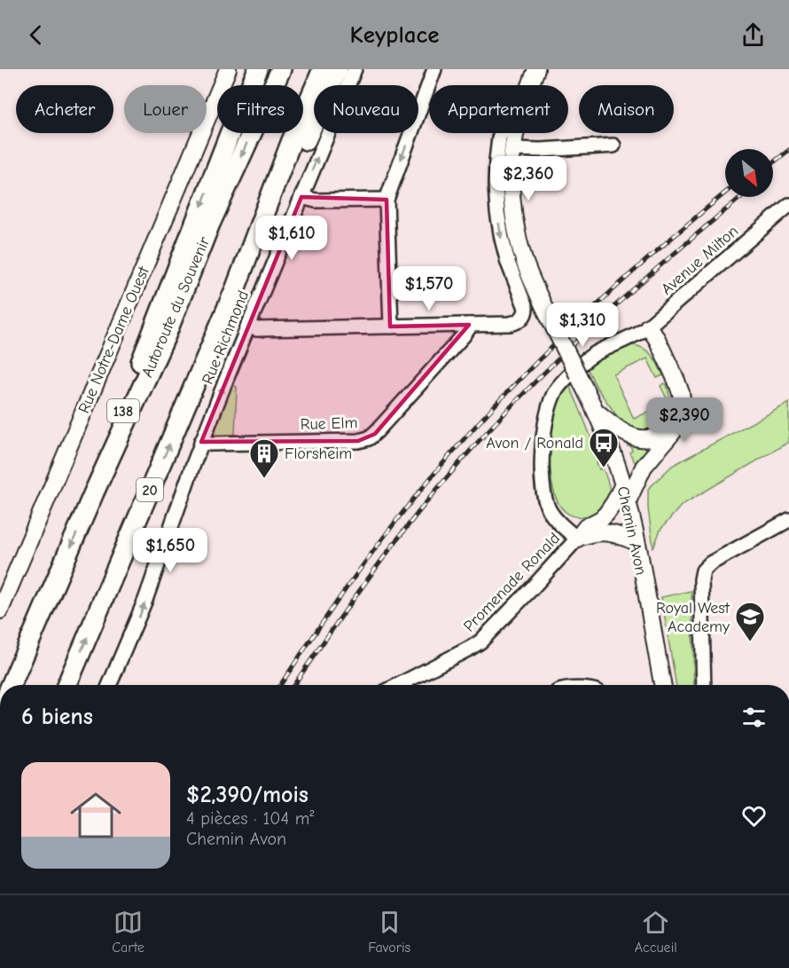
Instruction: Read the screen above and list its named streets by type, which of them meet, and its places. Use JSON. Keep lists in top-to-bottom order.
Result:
{
  "streets": {
    "highway": ["Autoroute du Souvenir", "138", "20"],
    "main road": ["Rue Notre-Dame Ouest", "Chemin Avon"],
    "street": [
      "Avenue Milton",
      "Rue Richmond",
      "Rue Elm",
      "Promenade Ronald"
    ]
  },
  "crossings": [
    ["Avenue Milton", "Promenade Ronald"],
    ["Autoroute du Souvenir", "138"],
    ["Rue Richmond", "Rue Elm"]
  ],
  "one_way": ["Rue Richmond"],
  "places": {
    "bus stop": ["Avon / Ronald"],
    "building": ["Florsheim"],
    "school or university": ["Royal West Academy"]
  },
  "north": "bottom right",
  "page": {
    "header": "Keyplace",
    "chip": [
      "Acheter",
      "Louer",
      "Filtres",
      "Nouveau",
      "Appartement",
      "Maison"
    ],
    "price": [
      "$2,360",
      "$1,610",
      "$1,570",
      "$1,310",
      "$2,390",
      "$1,650"
    ],
    "heading": "6 biens",
    "list": [
      {
        "name": "$2,390/mois",
        "note": "4 pièces · 104 m² · Chemin Avon"
      }
    ],
    "tabs": ["Carte", "Favoris", "Accueil"]
  }
}
